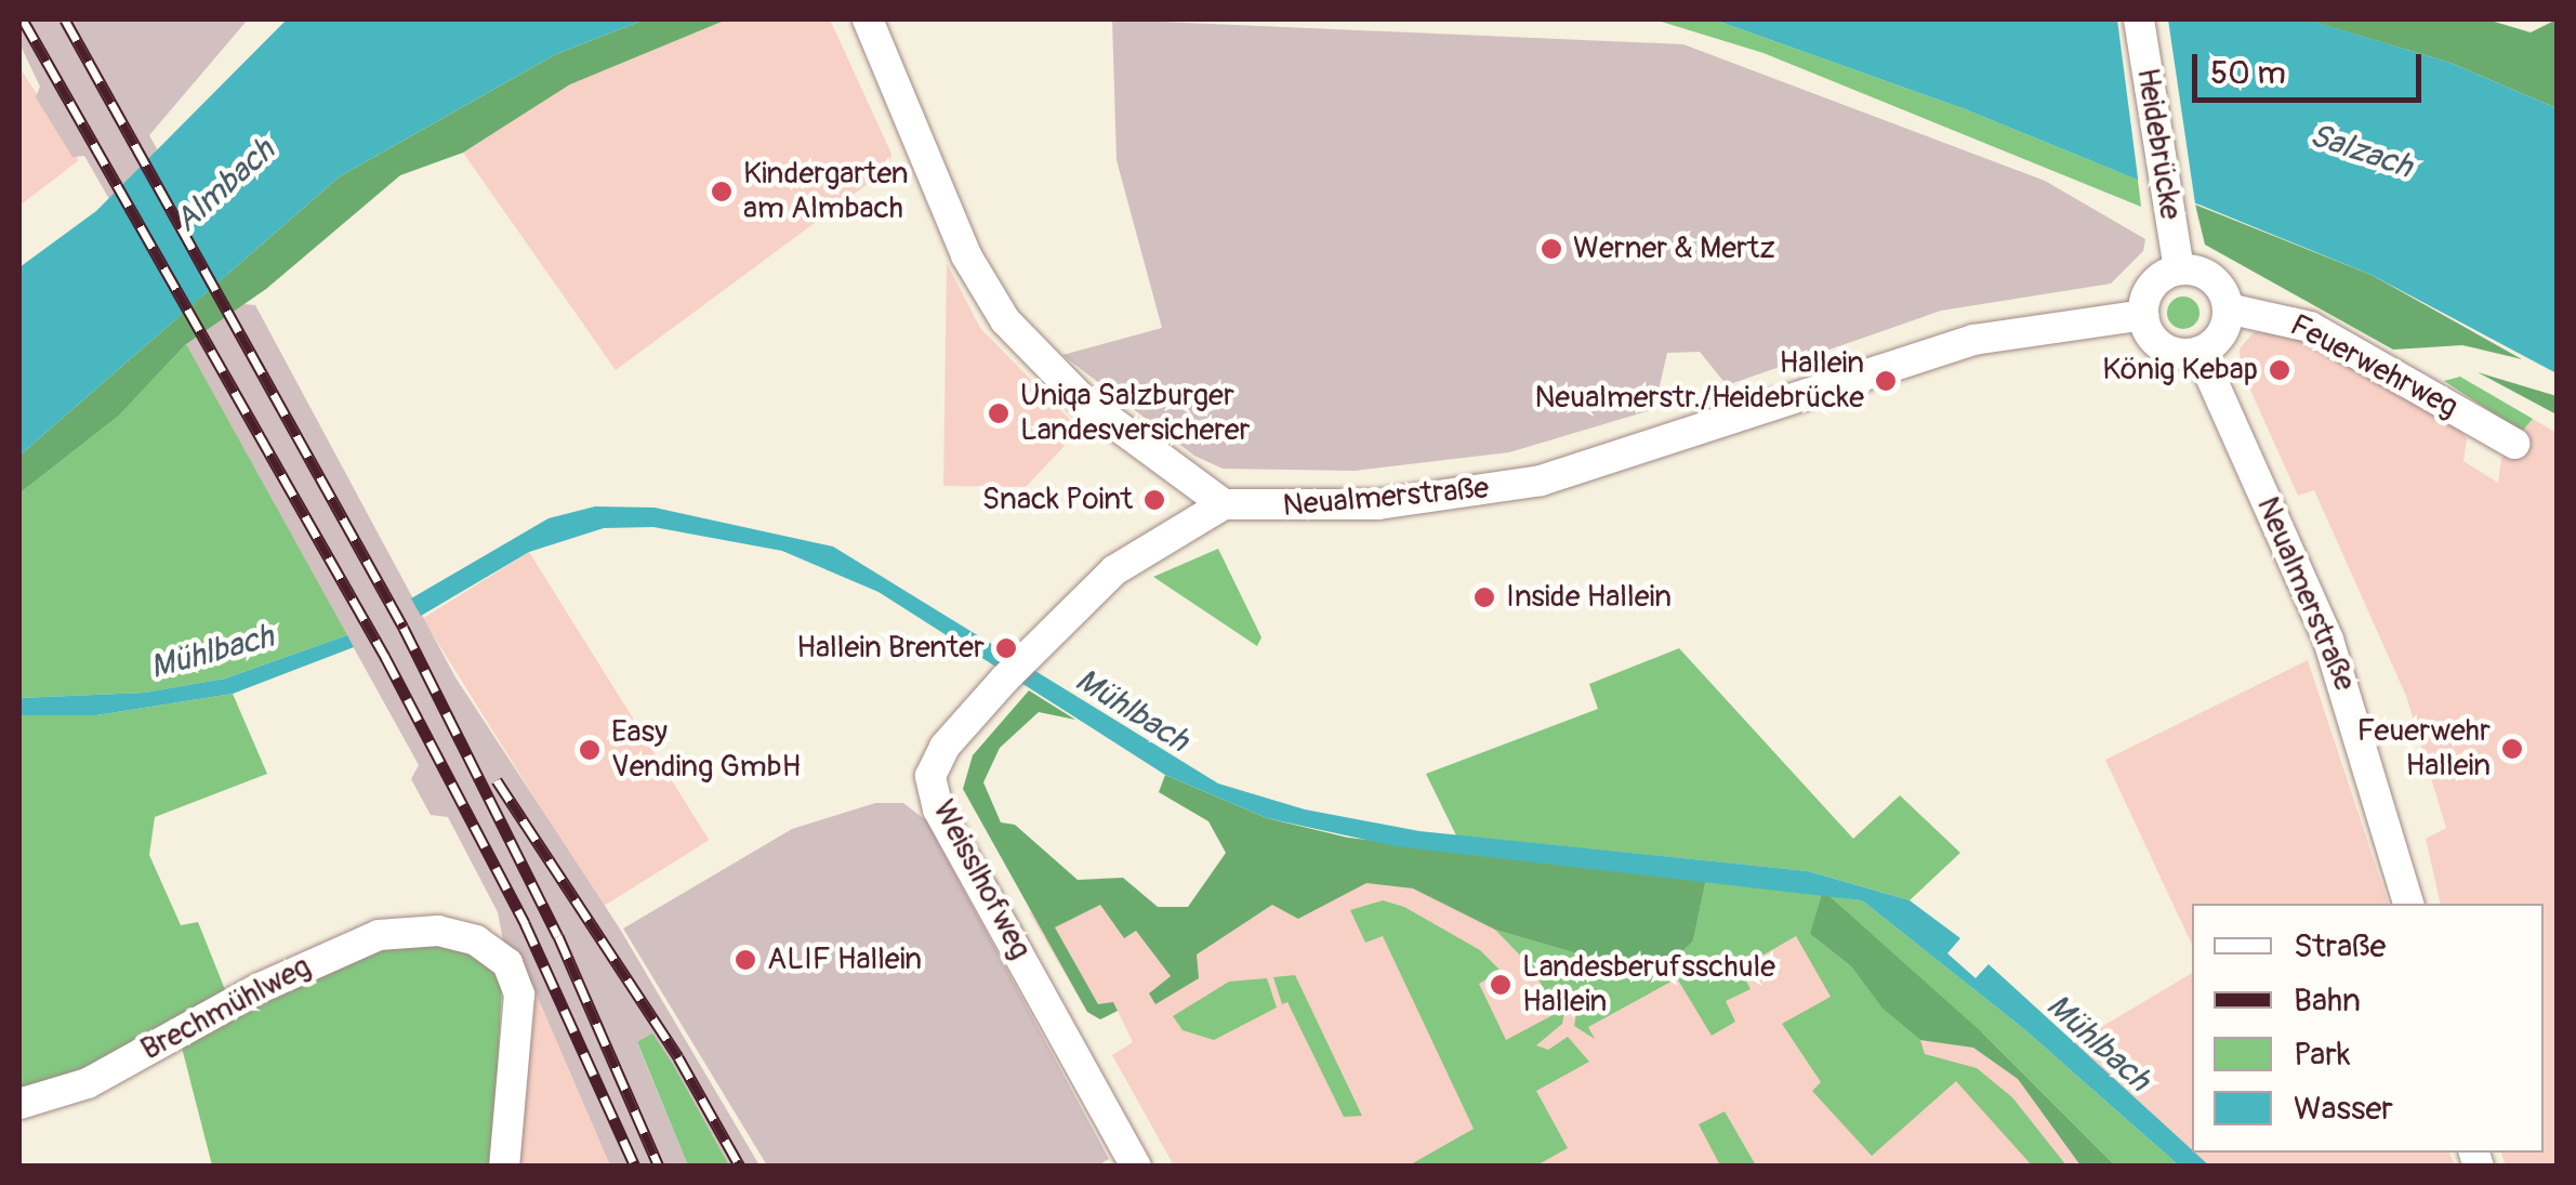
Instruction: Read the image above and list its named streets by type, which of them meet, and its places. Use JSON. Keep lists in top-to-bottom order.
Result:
{
  "streets": {
    "street": [
      "Heidebrücke",
      "Feuerwehrweg",
      "Neualmerstraße",
      "Weisslhofweg",
      "Brechmühlweg"
    ]
  },
  "crossings": [
    ["Heidebrücke", "Feuerwehrweg"],
    ["Heidebrücke", "Neualmerstraße"],
    ["Feuerwehrweg", "Neualmerstraße"],
    ["Neualmerstraße", "Weisslhofweg"]
  ],
  "water": ["Salzach", "Almbach", "Mühlbach"],
  "places": [
    "Kindergarten am Almbach",
    "Werner & Mertz",
    "König Kebap",
    "Hallein Neualmerstr./Heidebrücke",
    "Uniqa Salzburger Landesversicherer",
    "Snack Point",
    "Inside Hallein",
    "Hallein Brenter",
    "Feuerwehr Hallein",
    "Easy Vending GmbH",
    "ALIF Hallein",
    "Landesberufsschule Hallein"
  ],
  "legend": [
    "Straße",
    "Bahn",
    "Park",
    "Wasser"
  ],
  "scale_bar": "50 m"
}
